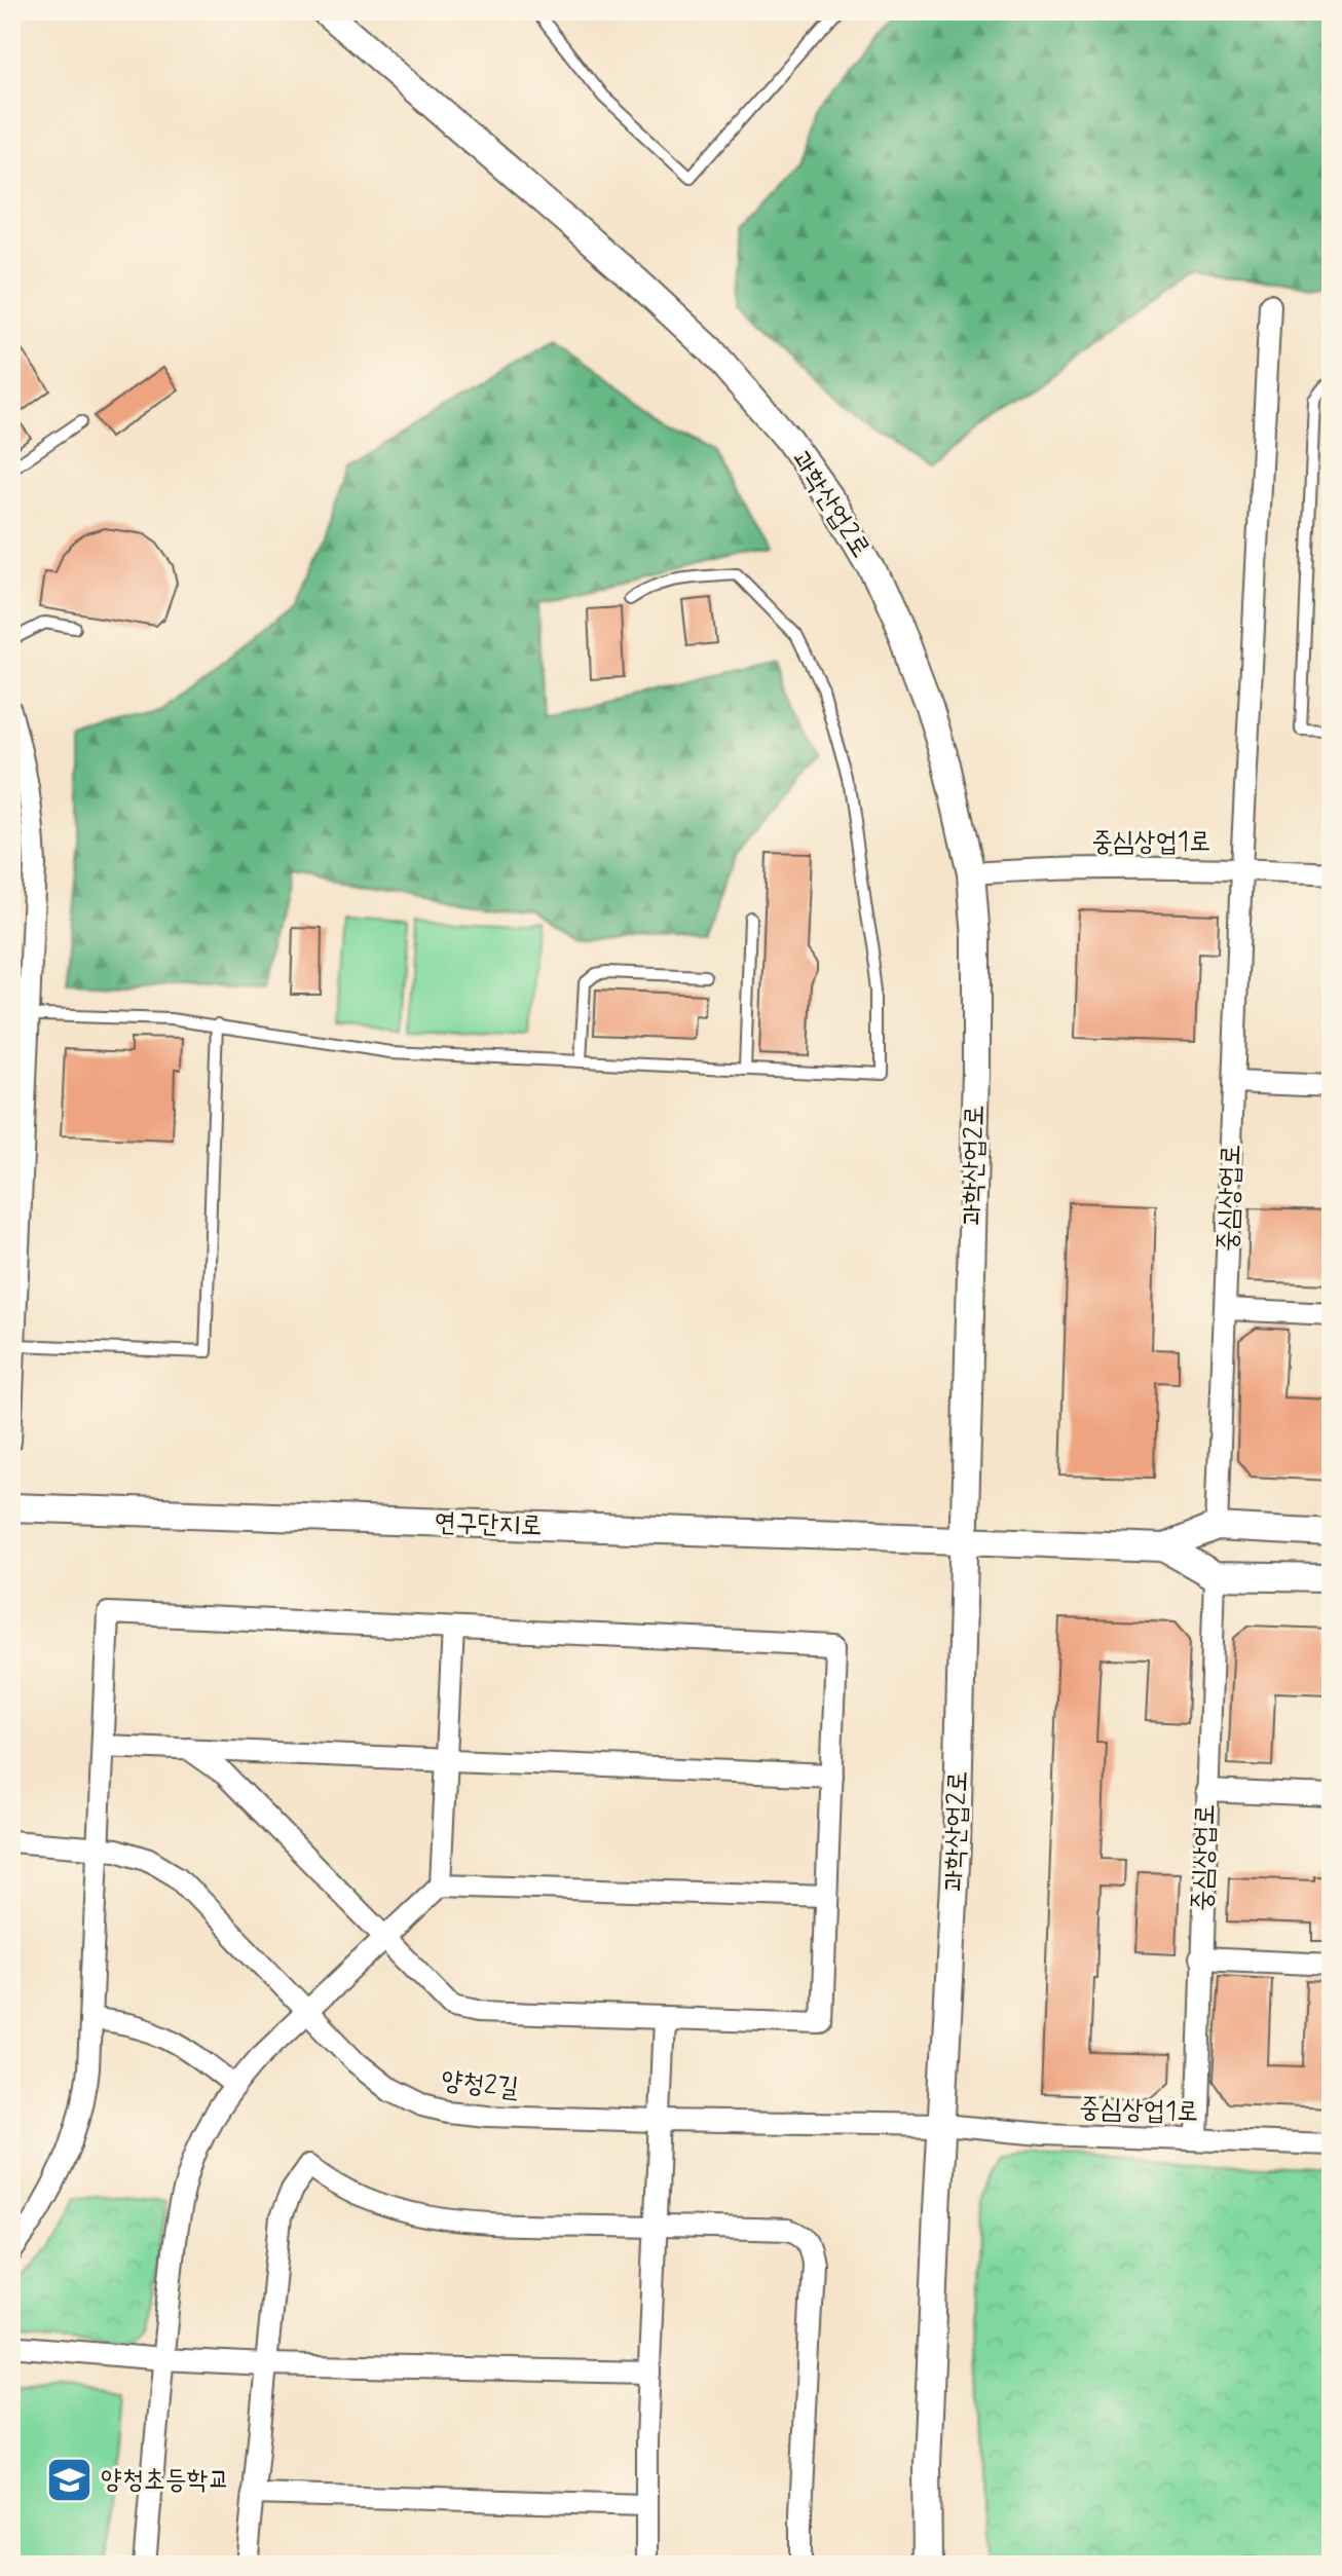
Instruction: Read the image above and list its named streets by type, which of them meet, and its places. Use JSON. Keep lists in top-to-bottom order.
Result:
{
  "streets": {
    "street": [
      "과학산업2로",
      "중심상업1로",
      "중심상업로",
      "연구단지로",
      "양청2길"
    ]
  },
  "crossings": [
    ["과학산업2로", "중심상업1로"],
    ["과학산업2로", "연구단지로"],
    ["과학산업2로", "양청2길"],
    ["중심상업1로", "중심상업로"],
    ["중심상업1로", "양청2길"]
  ],
  "places": {
    "school or university": ["양청초등학교"]
  }
}
